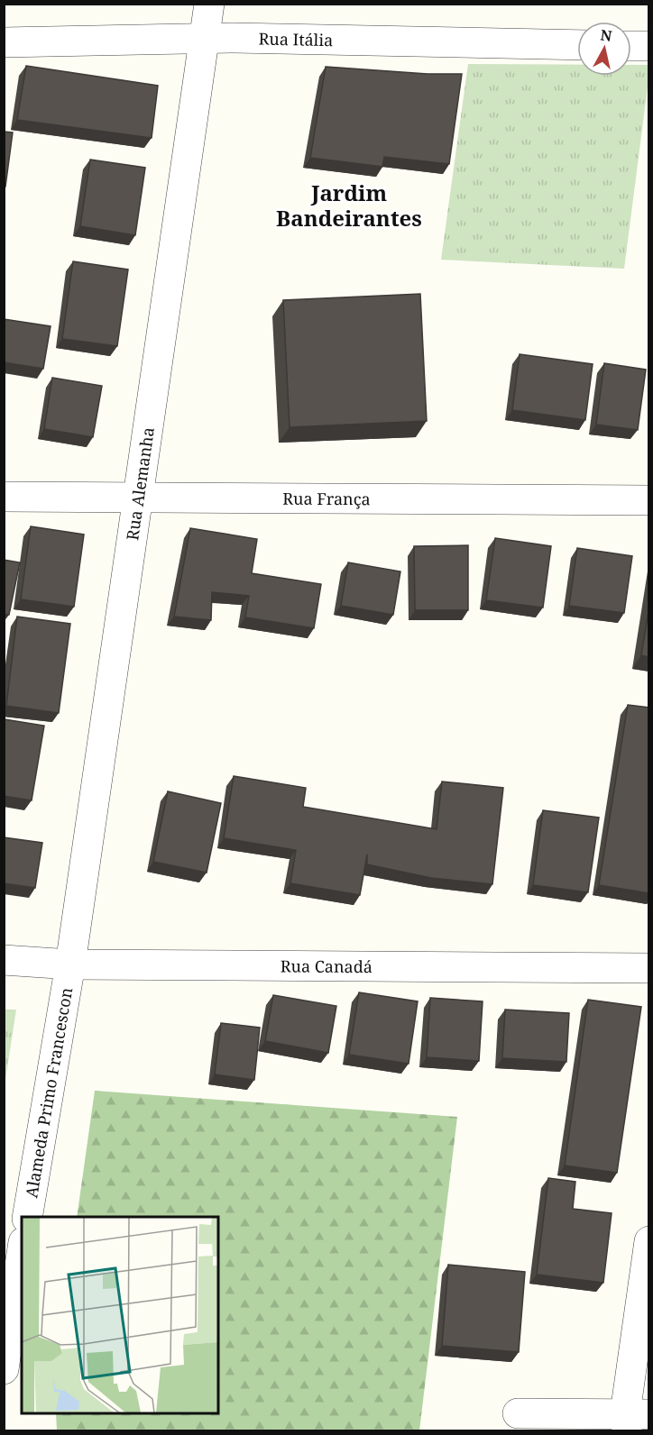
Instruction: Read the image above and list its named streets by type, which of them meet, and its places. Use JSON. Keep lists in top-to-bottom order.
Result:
{
  "streets": {
    "street": [
      "Rua Itália",
      "Rua Alemanha",
      "Rua França",
      "Rua Canadá",
      "Alameda Primo Francescon"
    ]
  },
  "crossings": [
    ["Rua Itália", "Rua Alemanha"],
    ["Rua Alemanha", "Rua França"],
    ["Rua Alemanha", "Rua Canadá"],
    ["Rua Alemanha", "Alameda Primo Francescon"],
    ["Rua Canadá", "Alameda Primo Francescon"]
  ],
  "districts": ["Jardim Bandeirantes"],
  "north": "top"
}
